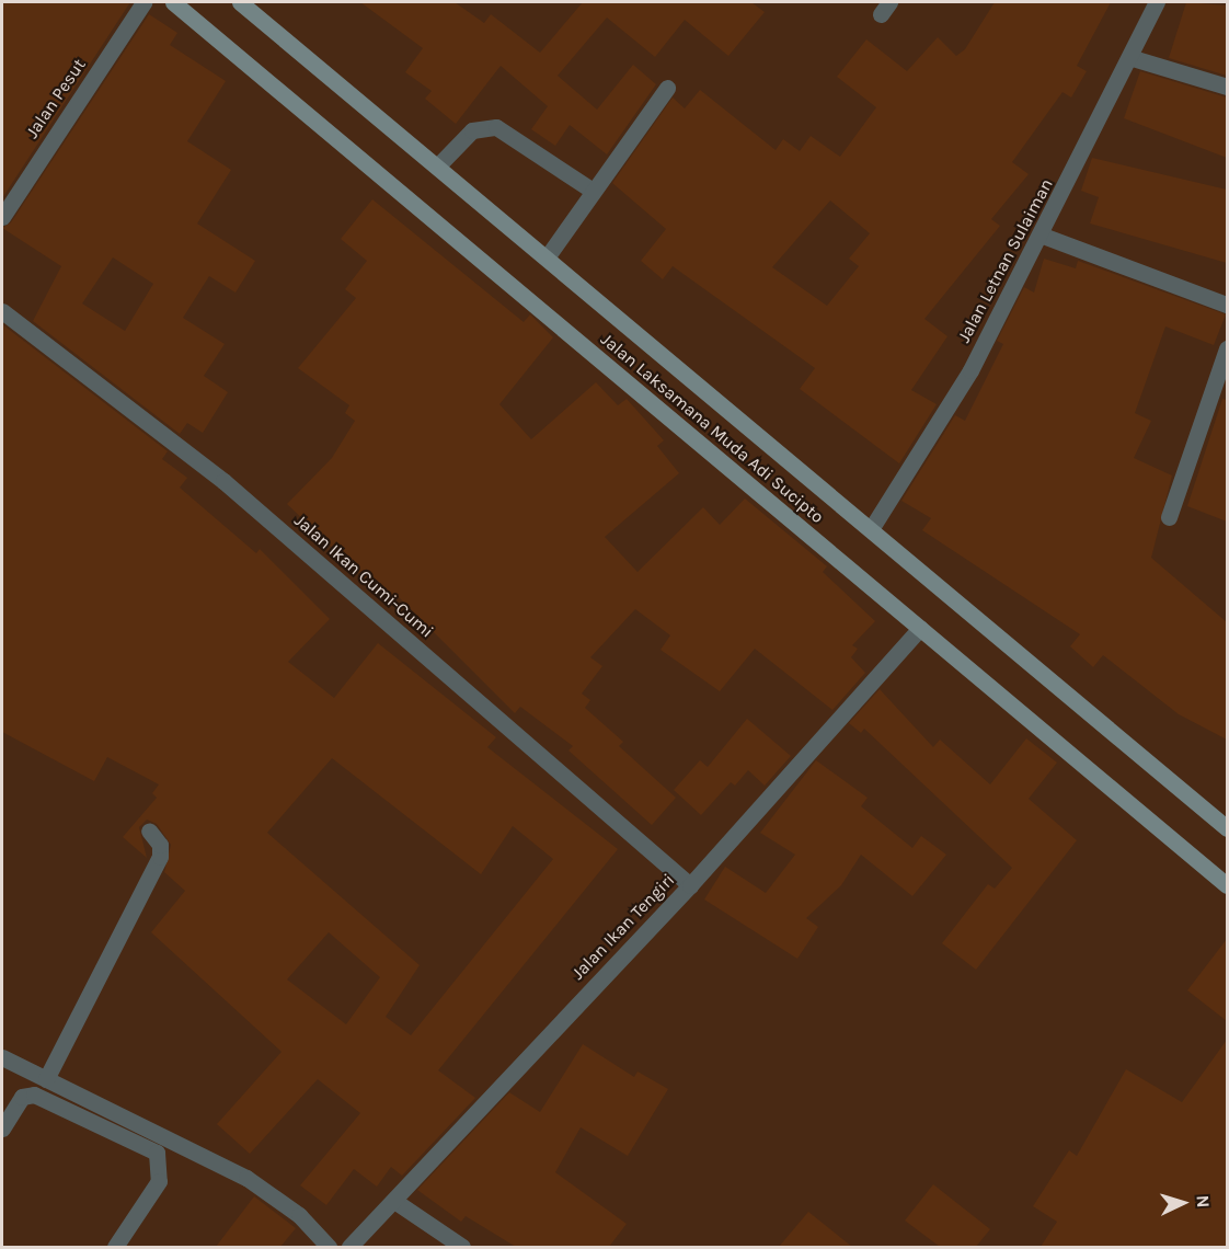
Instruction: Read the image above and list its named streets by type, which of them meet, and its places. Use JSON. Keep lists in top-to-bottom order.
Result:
{
  "streets": {
    "main road": ["Jalan Laksamana Muda Adi Sucipto"],
    "street": [
      "Jalan Pesut",
      "Jalan Letnan Sulaiman",
      "Jalan Ikan Cumi-Cumi",
      "Jalan Ikan Tengiri"
    ]
  },
  "crossings": [
    ["Jalan Letnan Sulaiman", "Jalan Laksamana Muda Adi Sucipto"],
    ["Jalan Laksamana Muda Adi Sucipto", "Jalan Ikan Tengiri"],
    ["Jalan Ikan Cumi-Cumi", "Jalan Ikan Tengiri"]
  ],
  "north": "right"
}
